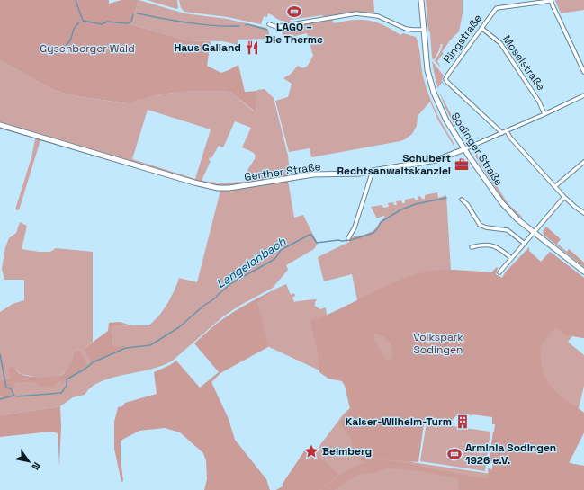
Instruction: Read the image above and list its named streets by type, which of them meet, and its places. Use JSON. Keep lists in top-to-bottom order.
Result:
{
  "streets": {
    "street": [
      "Ringstraße",
      "Moselstraße",
      "Sodinger Straße",
      "Gerther Straße"
    ]
  },
  "crossings": [
    ["Ringstraße", "Moselstraße"],
    ["Ringstraße", "Gerther Straße"],
    ["Moselstraße", "Gerther Straße"],
    ["Sodinger Straße", "Gerther Straße"]
  ],
  "water": ["Langelohbach"],
  "parks": ["Gysenberger Wald", "Volkspark Sodingen"],
  "places": {
    "sports": ["LAGO – Die Therme", "Arminia Sodingen 1926 e.V."],
    "restaurant": ["Haus Galland"],
    "office": ["Schubert Rechtsanwaltskanzlei"],
    "building": ["Kaiser-Wilhelm-Turm"],
    "place": ["Beimberg"]
  },
  "north": "bottom right"
}
